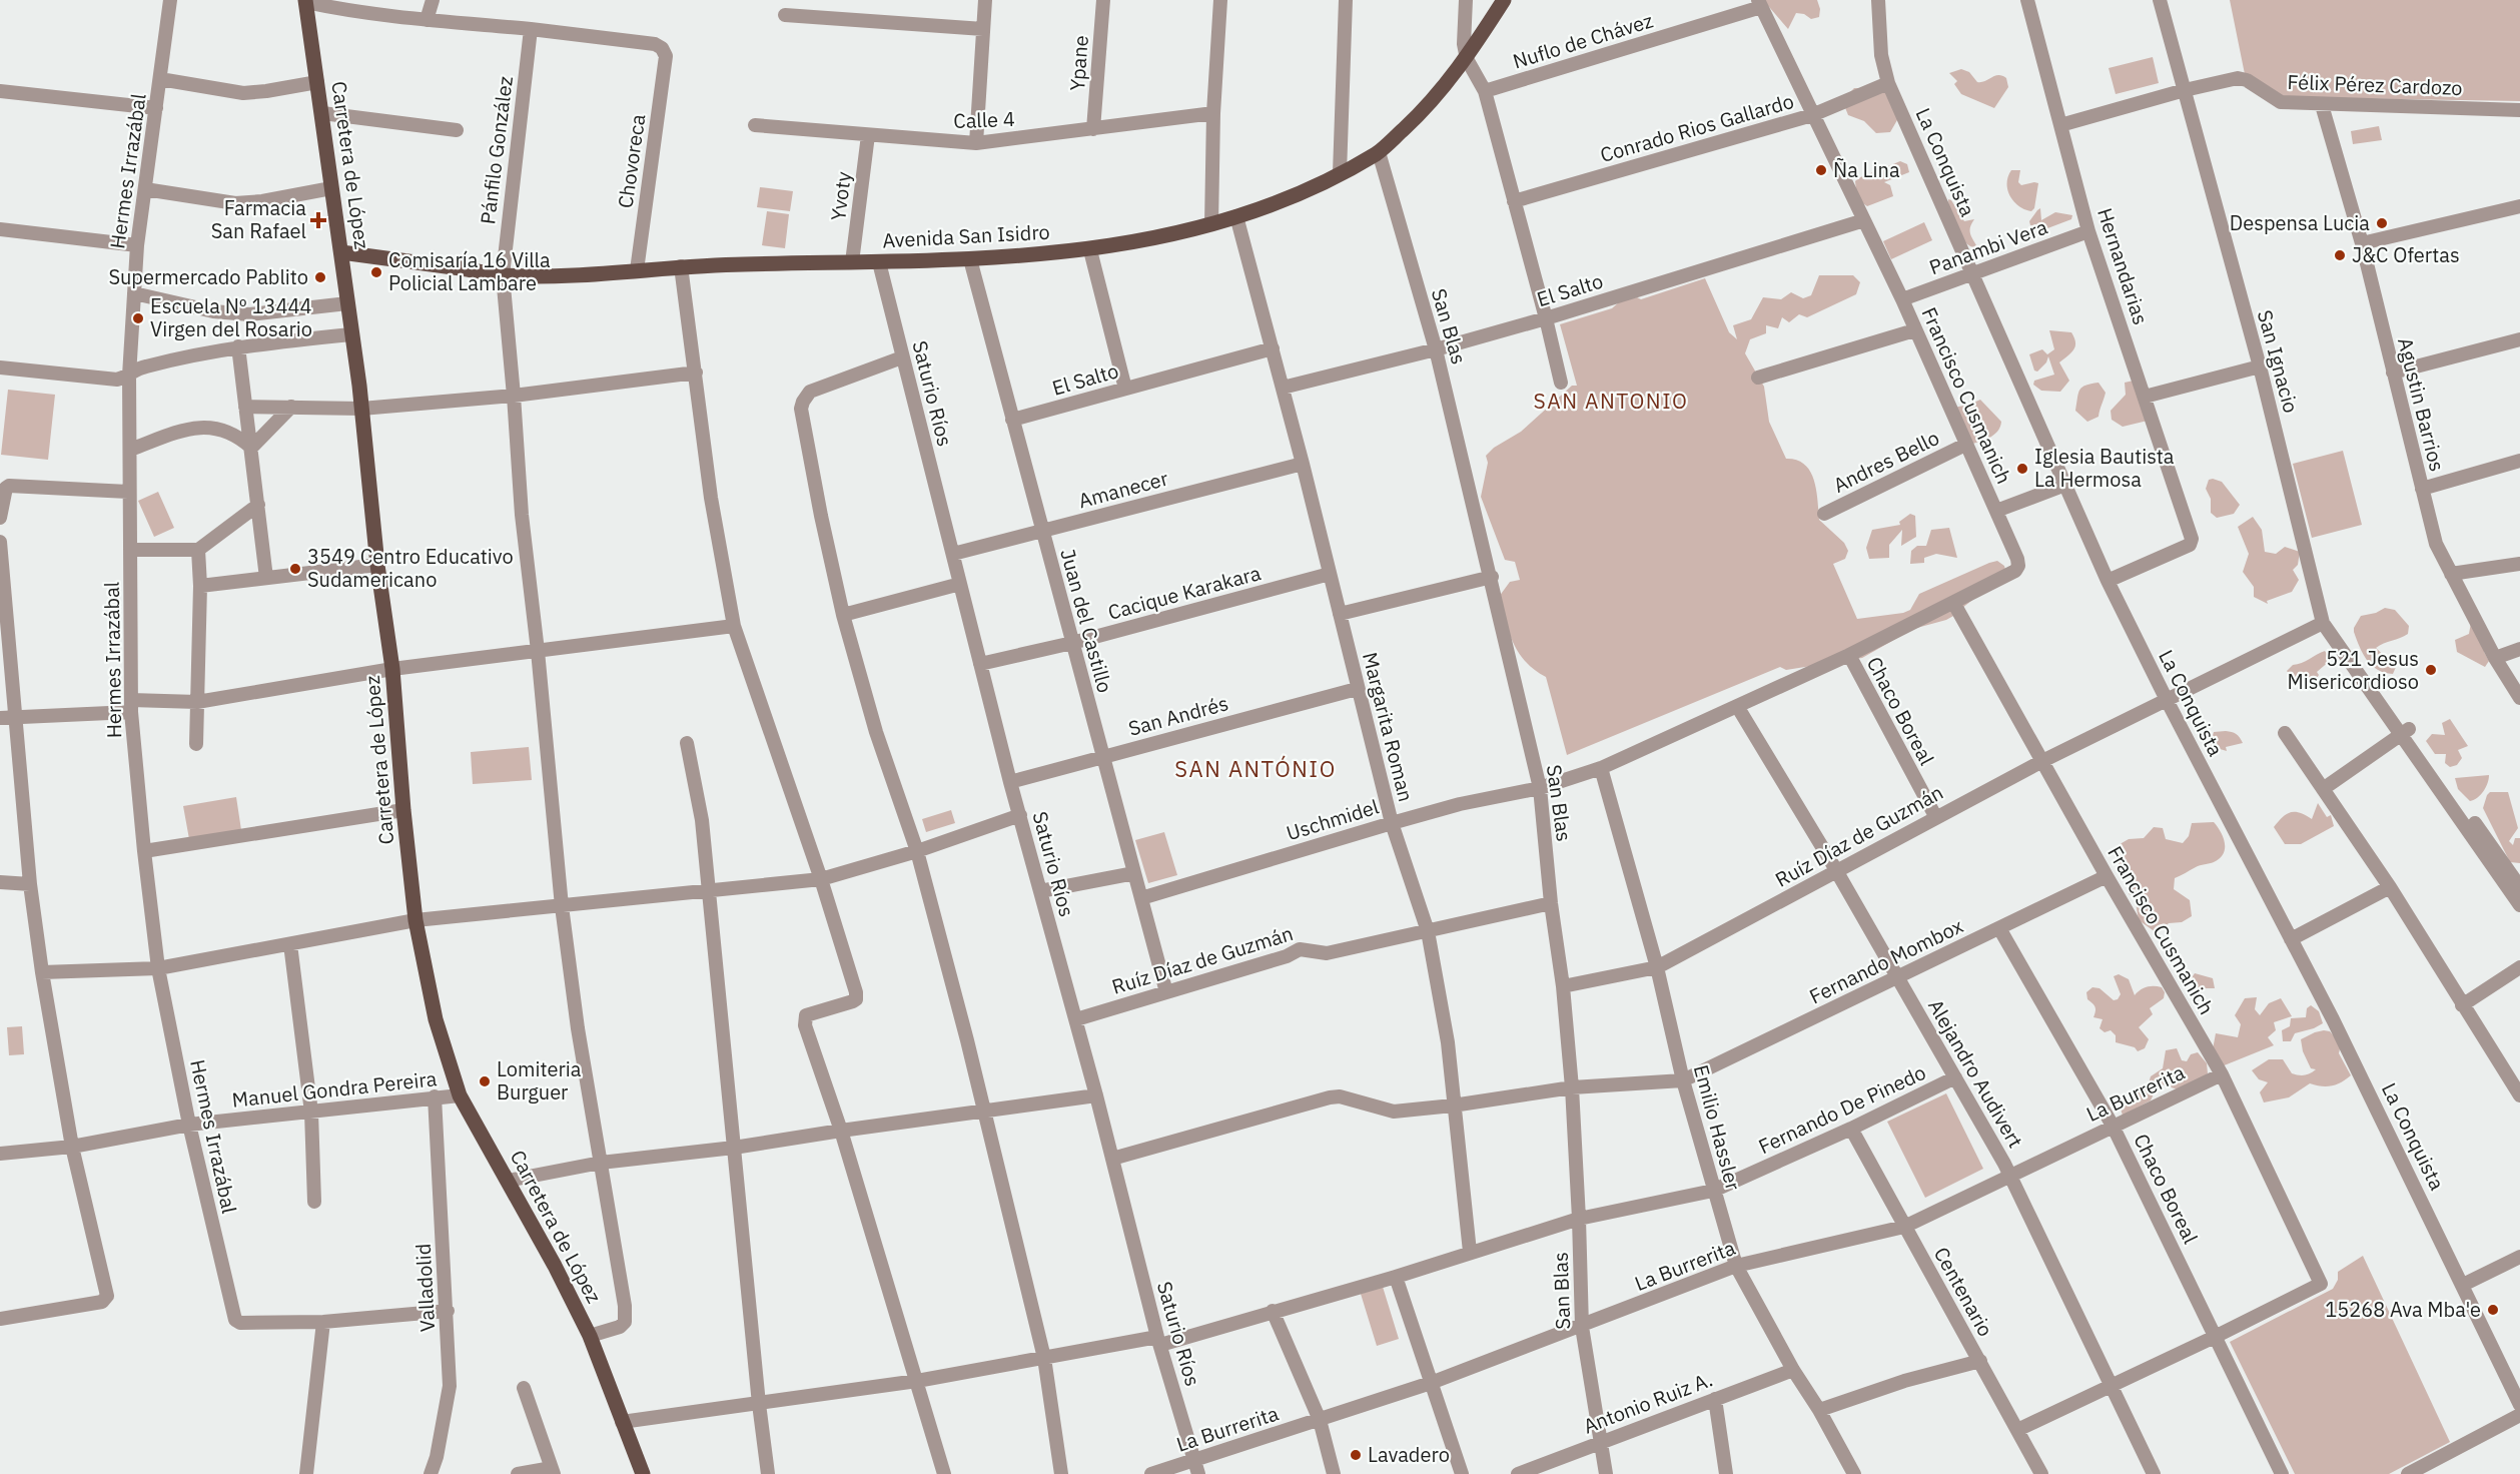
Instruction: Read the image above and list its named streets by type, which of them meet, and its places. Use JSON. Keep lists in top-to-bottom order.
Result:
{
  "streets": {
    "main road": ["Carretera de López", "Avenida San Isidro"],
    "street": [
      "Nuflo de Chávez",
      "Ypane",
      "Félix Pérez Cardozo",
      "Calle 4",
      "Conrado Rios Gallardo",
      "Pánfilo González",
      "Chovoreca",
      "La Conquista",
      "Hermes Irrazábal",
      "Yvoty",
      "Panambi Vera",
      "Hernandarias",
      "El Salto",
      "San Blas",
      "San Ignacio",
      "Saturio Ríos",
      "Francisco Cusmanich",
      "Agustin Barrios",
      "Andres Bello",
      "Amanecer",
      "Cacique Karakara",
      "Juan del Castillo",
      "Chaco Boreal",
      "San Andrés",
      "Margarita Roman",
      "Uschmidel",
      "Ruíz Díaz de Guzmán",
      "Fernando Mombox",
      "Alejandro Audivert",
      "Manuel Gondra Pereira",
      "La Burrerita",
      "Fernando De Pinedo",
      "Emilio Hassler",
      "Valladolid",
      "Centenario",
      "Antonio Ruiz A."
    ]
  },
  "crossings": [
    ["Nuflo de Chávez", "Francisco Cusmanich"],
    ["Ypane", "Calle 4"],
    ["Félix Pérez Cardozo", "Hernandarias"],
    ["Félix Pérez Cardozo", "San Ignacio"],
    ["Félix Pérez Cardozo", "Agustin Barrios"],
    ["Calle 4", "Yvoty"],
    ["Conrado Rios Gallardo", "La Conquista"],
    ["Conrado Rios Gallardo", "Francisco Cusmanich"],
    ["Pánfilo González", "Chovoreca"],
    ["Pánfilo González", "Carretera de López"],
    ["Pánfilo González", "Avenida San Isidro"],
    ["Chovoreca", "Avenida San Isidro"],
    ["La Conquista", "Panambi Vera"],
    ["La Conquista", "Hernandarias"],
    ["La Conquista", "Ruíz Díaz de Guzmán"],
    ["Carretera de López", "Avenida San Isidro"],
    ["Carretera de López", "Manuel Gondra Pereira"],
    ["Carretera de López", "Fernando De Pinedo"],
    ["Hermes Irrazábal", "Manuel Gondra Pereira"],
    ["Yvoty", "Avenida San Isidro"],
    ["Avenida San Isidro", "San Blas"],
    ["Avenida San Isidro", "Saturio Ríos"],
    ["Avenida San Isidro", "Juan del Castillo"],
    ["Avenida San Isidro", "Margarita Roman"],
    ["Panambi Vera", "Hernandarias"],
    ["Panambi Vera", "Francisco Cusmanich"],
    ["El Salto", "San Blas"],
    ["El Salto", "Francisco Cusmanich"],
    ["El Salto", "Juan del Castillo"],
    ["El Salto", "Margarita Roman"],
    ["San Blas", "Uschmidel"],
    ["San Blas", "Ruíz Díaz de Guzmán"],
    ["San Blas", "La Burrerita"],
    ["San Blas", "Fernando De Pinedo"],
    ["San Blas", "Antonio Ruiz A."],
    ["San Ignacio", "Ruíz Díaz de Guzmán"],
    ["Saturio Ríos", "Amanecer"],
    ["Saturio Ríos", "Cacique Karakara"],
    ["Saturio Ríos", "San Andrés"],
    ["Saturio Ríos", "Ruíz Díaz de Guzmán"],
    ["Saturio Ríos", "La Burrerita"],
    ["Saturio Ríos", "Fernando De Pinedo"],
    ["Francisco Cusmanich", "Andres Bello"],
    ["Francisco Cusmanich", "Chaco Boreal"],
    ["Francisco Cusmanich", "Uschmidel"],
    ["Francisco Cusmanich", "Ruíz Díaz de Guzmán"],
    ["Francisco Cusmanich", "Fernando Mombox"],
    ["Francisco Cusmanich", "La Burrerita"],
    ["Amanecer", "Juan del Castillo"],
    ["Amanecer", "Margarita Roman"],
    ["Cacique Karakara", "Juan del Castillo"],
    ["Cacique Karakara", "Margarita Roman"],
    ["Juan del Castillo", "San Andrés"],
    ["Juan del Castillo", "Uschmidel"],
    ["Juan del Castillo", "Ruíz Díaz de Guzmán"],
    ["Chaco Boreal", "Uschmidel"],
    ["Chaco Boreal", "Ruíz Díaz de Guzmán"],
    ["Chaco Boreal", "Fernando Mombox"],
    ["Chaco Boreal", "La Burrerita"],
    ["San Andrés", "Margarita Roman"],
    ["Margarita Roman", "Uschmidel"],
    ["Margarita Roman", "Ruíz Díaz de Guzmán"],
    ["Margarita Roman", "Fernando De Pinedo"],
    ["Uschmidel", "Alejandro Audivert"],
    ["Uschmidel", "Emilio Hassler"],
    ["Ruíz Díaz de Guzmán", "Alejandro Audivert"],
    ["Ruíz Díaz de Guzmán", "Emilio Hassler"],
    ["Fernando Mombox", "Alejandro Audivert"],
    ["Fernando Mombox", "Emilio Hassler"],
    ["Alejandro Audivert", "La Burrerita"],
    ["Alejandro Audivert", "Fernando De Pinedo"],
    ["Manuel Gondra Pereira", "Valladolid"],
    ["La Burrerita", "Emilio Hassler"],
    ["La Burrerita", "Centenario"],
    ["Fernando De Pinedo", "Emilio Hassler"],
    ["Fernando De Pinedo", "Centenario"],
    ["Emilio Hassler", "Antonio Ruiz A."]
  ],
  "districts": ["SAN ANTONIO", "SAN ANTÓNIO"],
  "places": {
    "other": [
      "Ña Lina",
      "Despensa Lucia",
      "J&C Ofertas",
      "Comisaría 16 Villa Policial Lambare",
      "Supermercado Pablito",
      "Escuela Nº 13444 Virgen del Rosario",
      "Iglesia Bautista La Hermosa",
      "3549 Centro Educativo Sudamericano",
      "521 Jesus Misericordioso",
      "Lomiteria Burguer",
      "15268 Ava Mba'e",
      "Lavadero"
    ],
    "health": ["Farmacia San Rafael"]
  }
}
